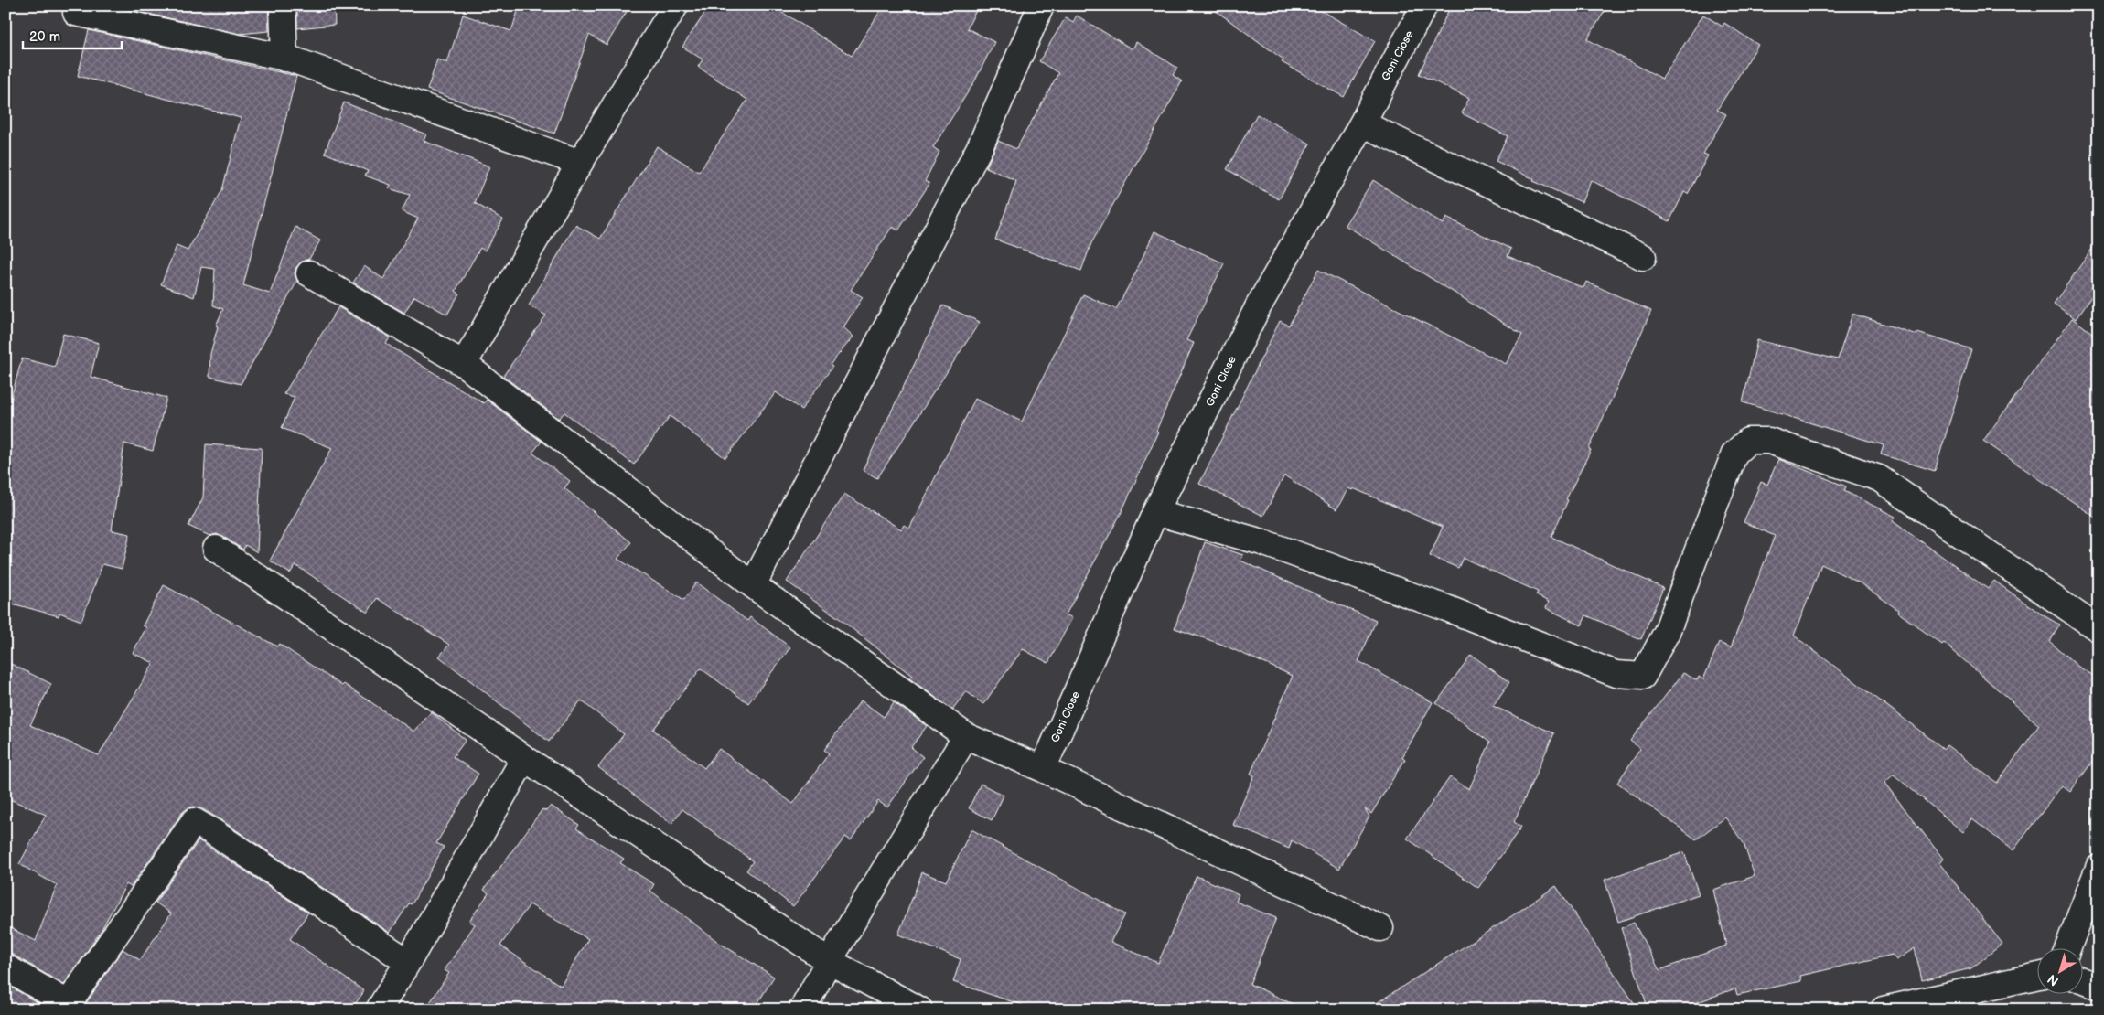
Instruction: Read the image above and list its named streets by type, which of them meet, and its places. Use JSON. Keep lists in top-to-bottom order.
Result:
{
  "streets": {
    "street": ["Goni Close"]
  },
  "scale_bar": "20 m",
  "north": "bottom left"
}
